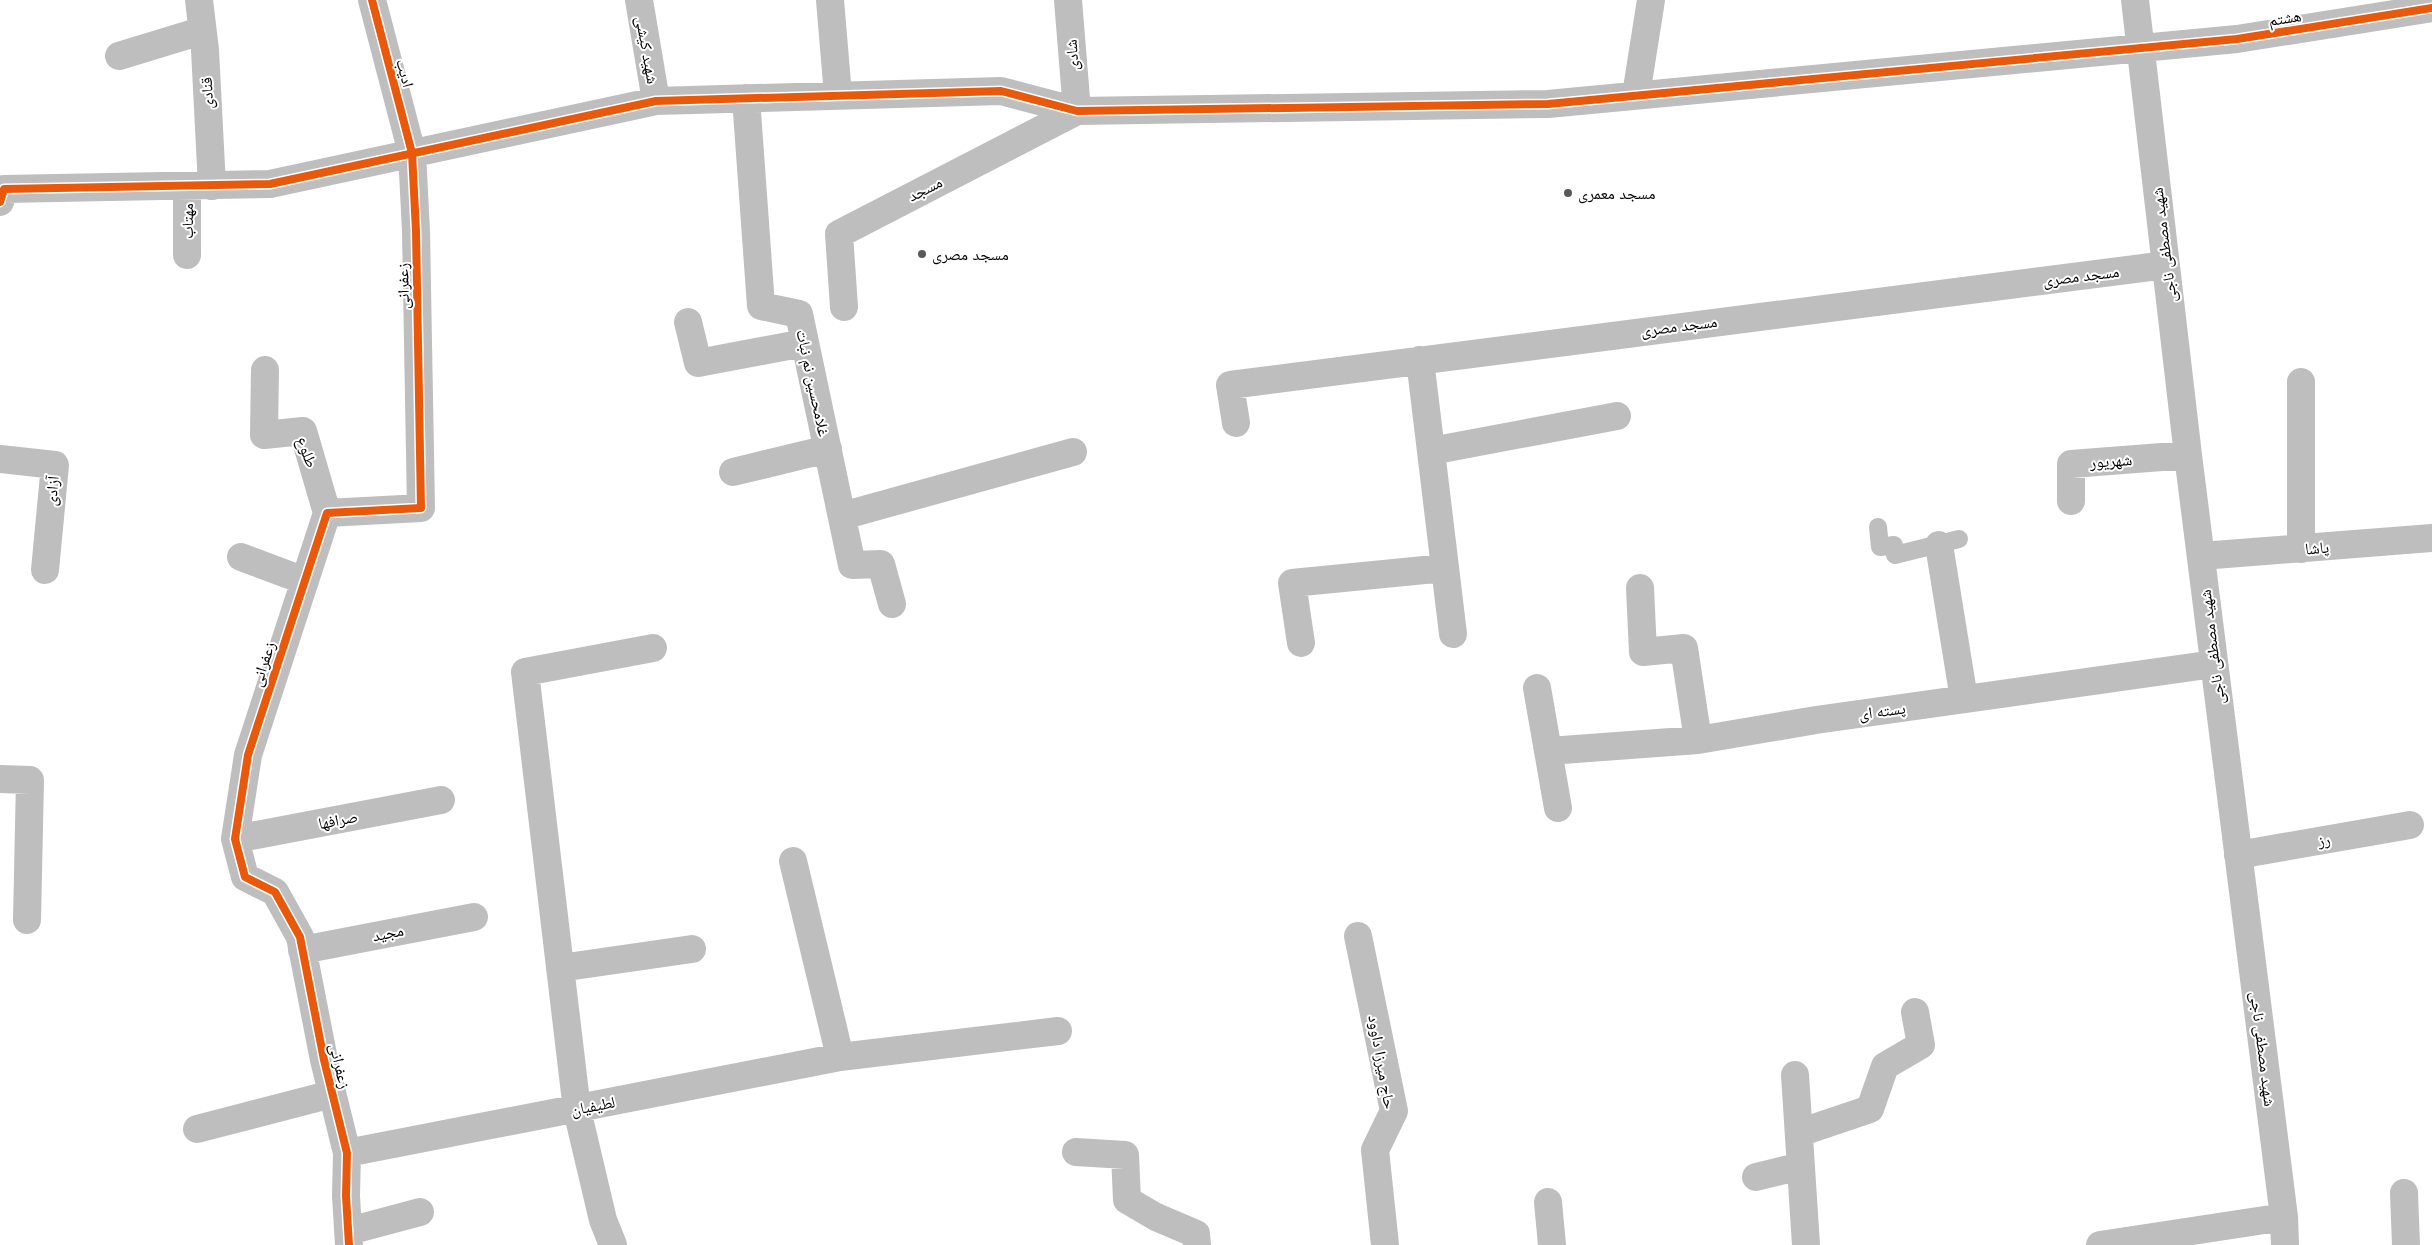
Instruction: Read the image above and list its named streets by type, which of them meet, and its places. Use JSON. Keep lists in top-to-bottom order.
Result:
{
  "streets": {
    "street": [
      "هشتم",
      "شهید کیشی",
      "شادی",
      "ادیب",
      "قنادی",
      "مسجد",
      "مهتاب",
      "شهید مصطفی ناجی",
      "مسجد مصری",
      "زعفرانی",
      "غلامحسین نم نبات",
      "طلوع",
      "شهریور",
      "آزادی",
      "پاشا",
      "پسته ای",
      "صرافها",
      "رز",
      "مجید",
      "حاج میرزا داوود",
      "لطیفیان"
    ]
  },
  "crossings": [
    ["هشتم", "شادی"],
    ["هشتم", "مسجد"],
    ["هشتم", "شهید مصطفی ناجی"],
    ["شادی", "مسجد"],
    ["ادیب", "زعفرانی"],
    ["قنادی", "مهتاب"],
    ["شهید مصطفی ناجی", "مسجد مصری"],
    ["شهید مصطفی ناجی", "شهریور"],
    ["شهید مصطفی ناجی", "پاشا"],
    ["شهید مصطفی ناجی", "پسته ای"],
    ["شهید مصطفی ناجی", "رز"],
    ["زعفرانی", "طلوع"],
    ["زعفرانی", "صرافها"],
    ["زعفرانی", "مجید"],
    ["زعفرانی", "لطیفیان"]
  ],
  "places": ["مسجد معمری", "مسجد مصری"]
}
